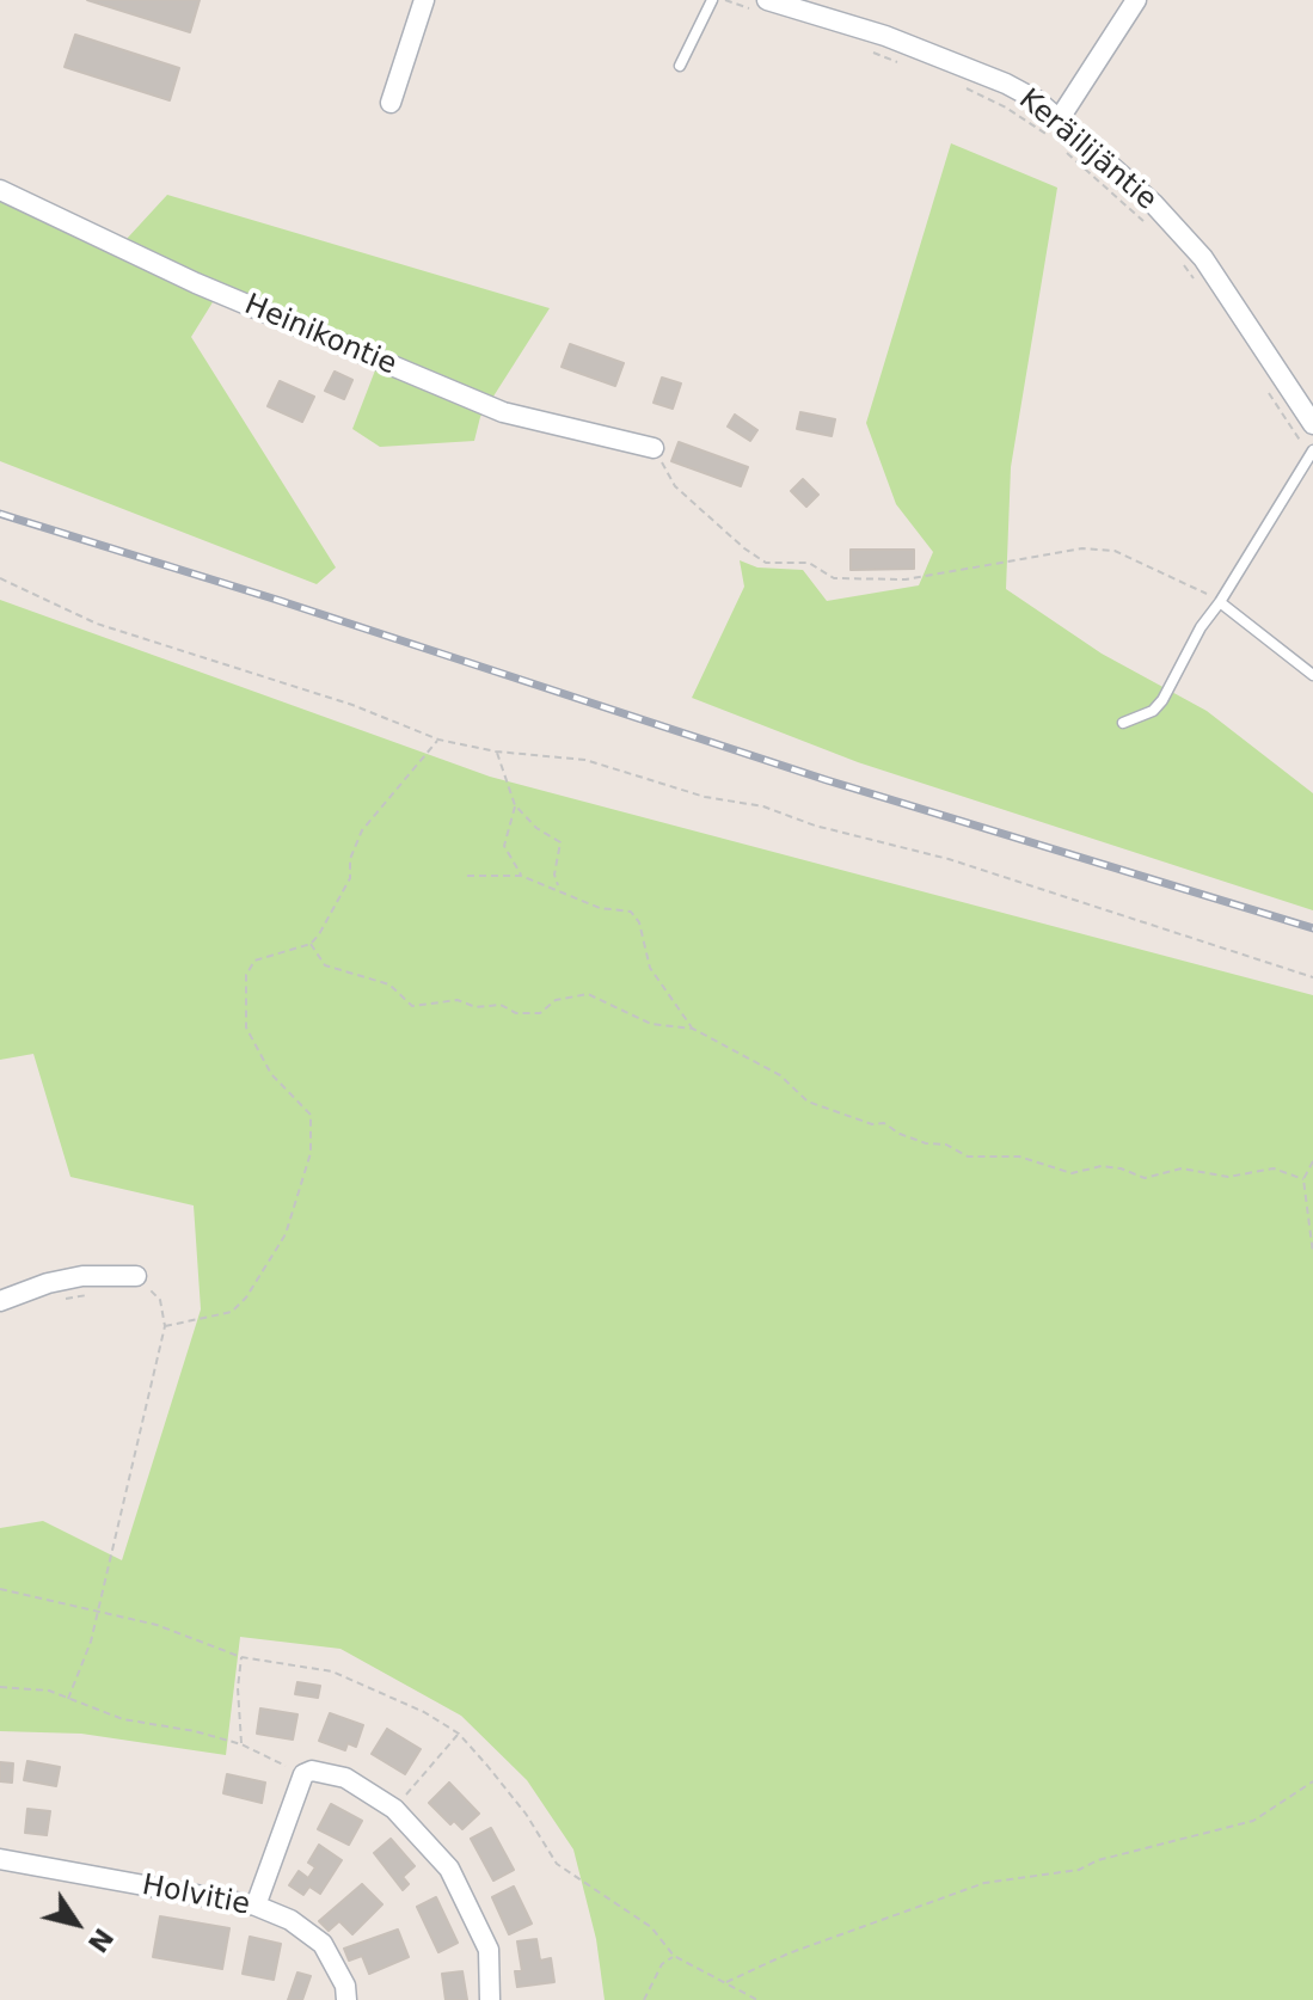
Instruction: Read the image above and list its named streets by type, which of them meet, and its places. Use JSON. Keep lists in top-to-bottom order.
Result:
{
  "streets": {
    "street": ["Keräilijäntie", "Heinikontie", "Holvitie"]
  },
  "north": "bottom right"
}
